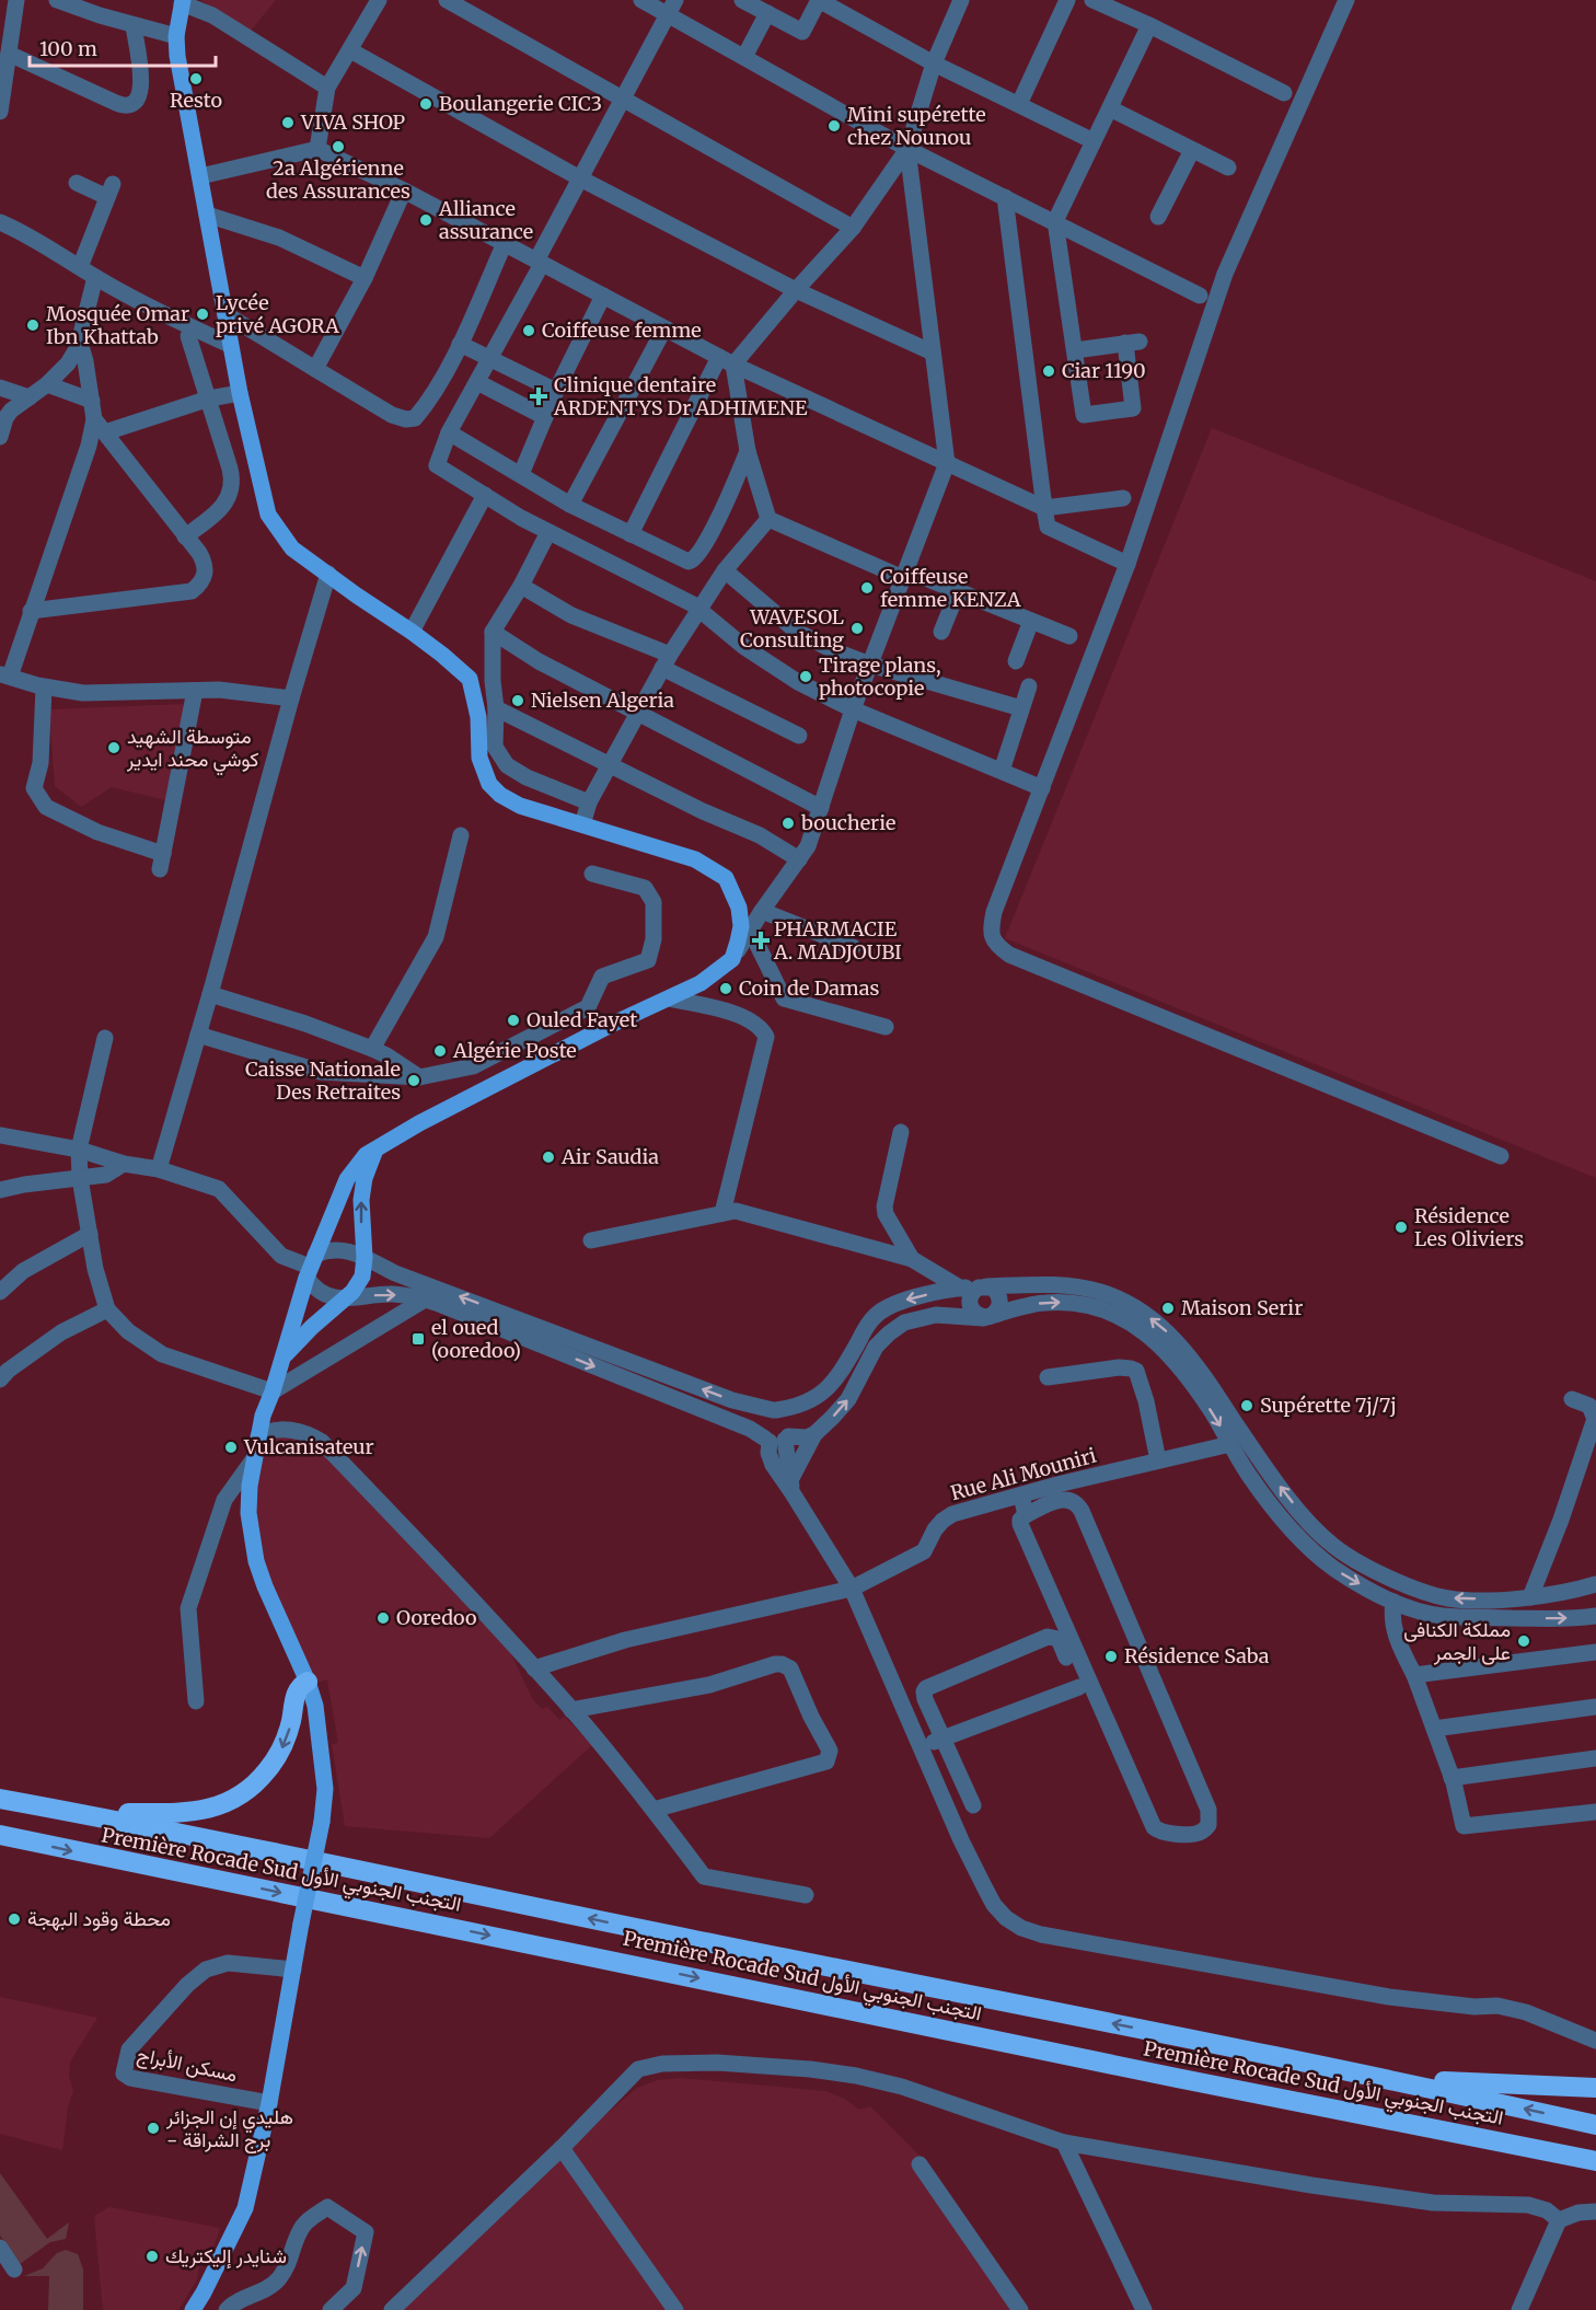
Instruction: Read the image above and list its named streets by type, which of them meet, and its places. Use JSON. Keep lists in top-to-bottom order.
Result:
{
  "streets": {
    "highway": ["Première Rocade Sud التجنب الجنوبي الأول"],
    "street": ["Rue Ali Mouniri", "مسكن الأبراج"]
  },
  "places": {
    "other": [
      "Resto",
      "Boulangerie CIC3",
      "VIVA SHOP",
      "Mini supérette chez Nounou",
      "2a Algérienne des Assurances",
      "Alliance assurance",
      "Lycée privé AGORA",
      "Mosquée Omar Ibn Khattab",
      "Coiffeuse femme",
      "Ciar 1190",
      "Coiffeuse femme KENZA",
      "WAVESOL Consulting",
      "Tirage plans, photocopie",
      "Nielsen Algeria",
      "متوسطة الشهيد كوشي محند ايدير",
      "boucherie",
      "Coin de Damas",
      "Ouled Fayet",
      "Algérie Poste",
      "Caisse Nationale Des Retraites",
      "Air Saudia",
      "Résidence Les Oliviers",
      "Maison Serir",
      "Supérette 7j/7j",
      "Vulcanisateur",
      "Ooredoo",
      "مملكة الكنافى على الجمر",
      "Résidence Saba",
      "محطة وقود البهجة",
      "هليدي إن الجزائر - برج الشراقة",
      "شنايدر إليكتريك"
    ],
    "health": ["Clinique dentaire ARDENTYS Dr ADHIMENE", "PHARMACIE A. MADJOUBI"],
    "transit": ["el oued (ooredoo)"]
  },
  "scale_bar": "100 m"
}
